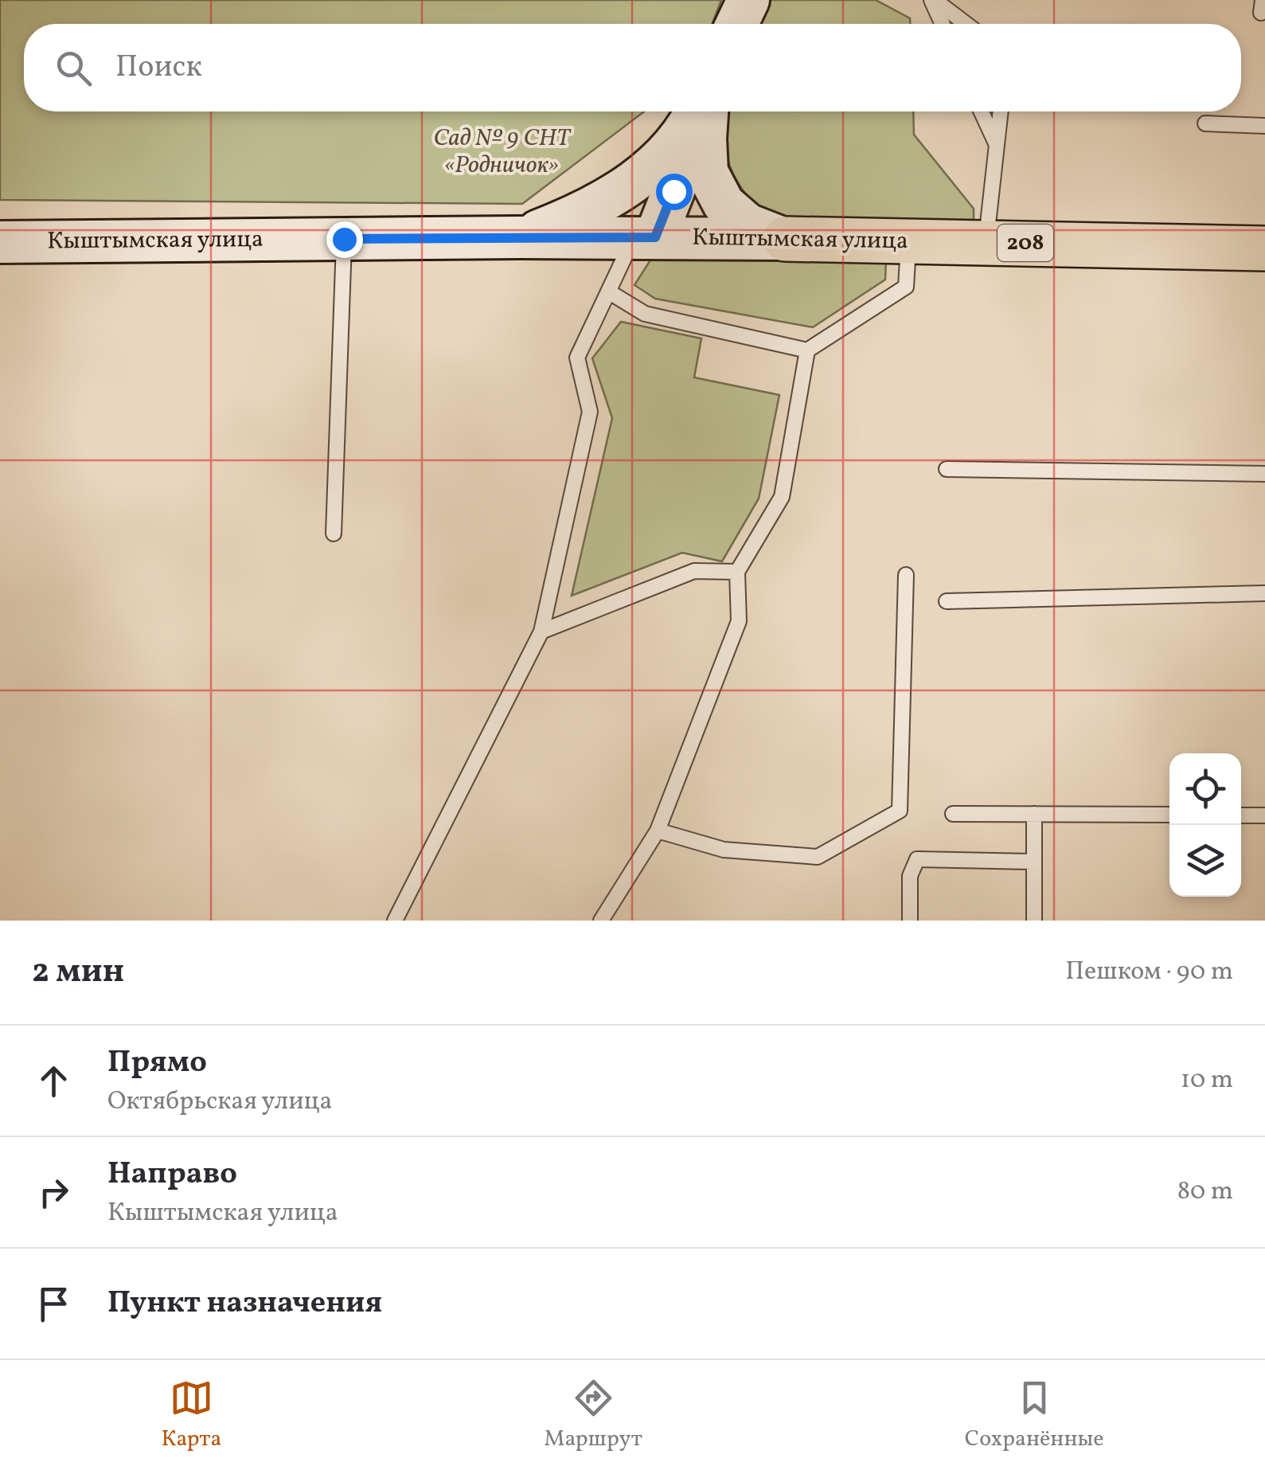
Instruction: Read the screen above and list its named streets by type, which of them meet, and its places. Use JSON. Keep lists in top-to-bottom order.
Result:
{
  "streets": {
    "main road": ["Кыштымская улица", "208"]
  },
  "parks": ["Сад № 9 СНТ «Родничок»"],
  "page": {
    "search": "Поиск",
    "heading": ["2 мин", "Пешком · 90 m"],
    "list": [
      ["Прямо", "Октябрьская улица", "10 m"],
      ["Направо", "Кыштымская улица", "80 m"],
      "Пункт назначения"
    ],
    "nav": ["Карта", "Маршрут", "Сохранённые"]
  }
}
